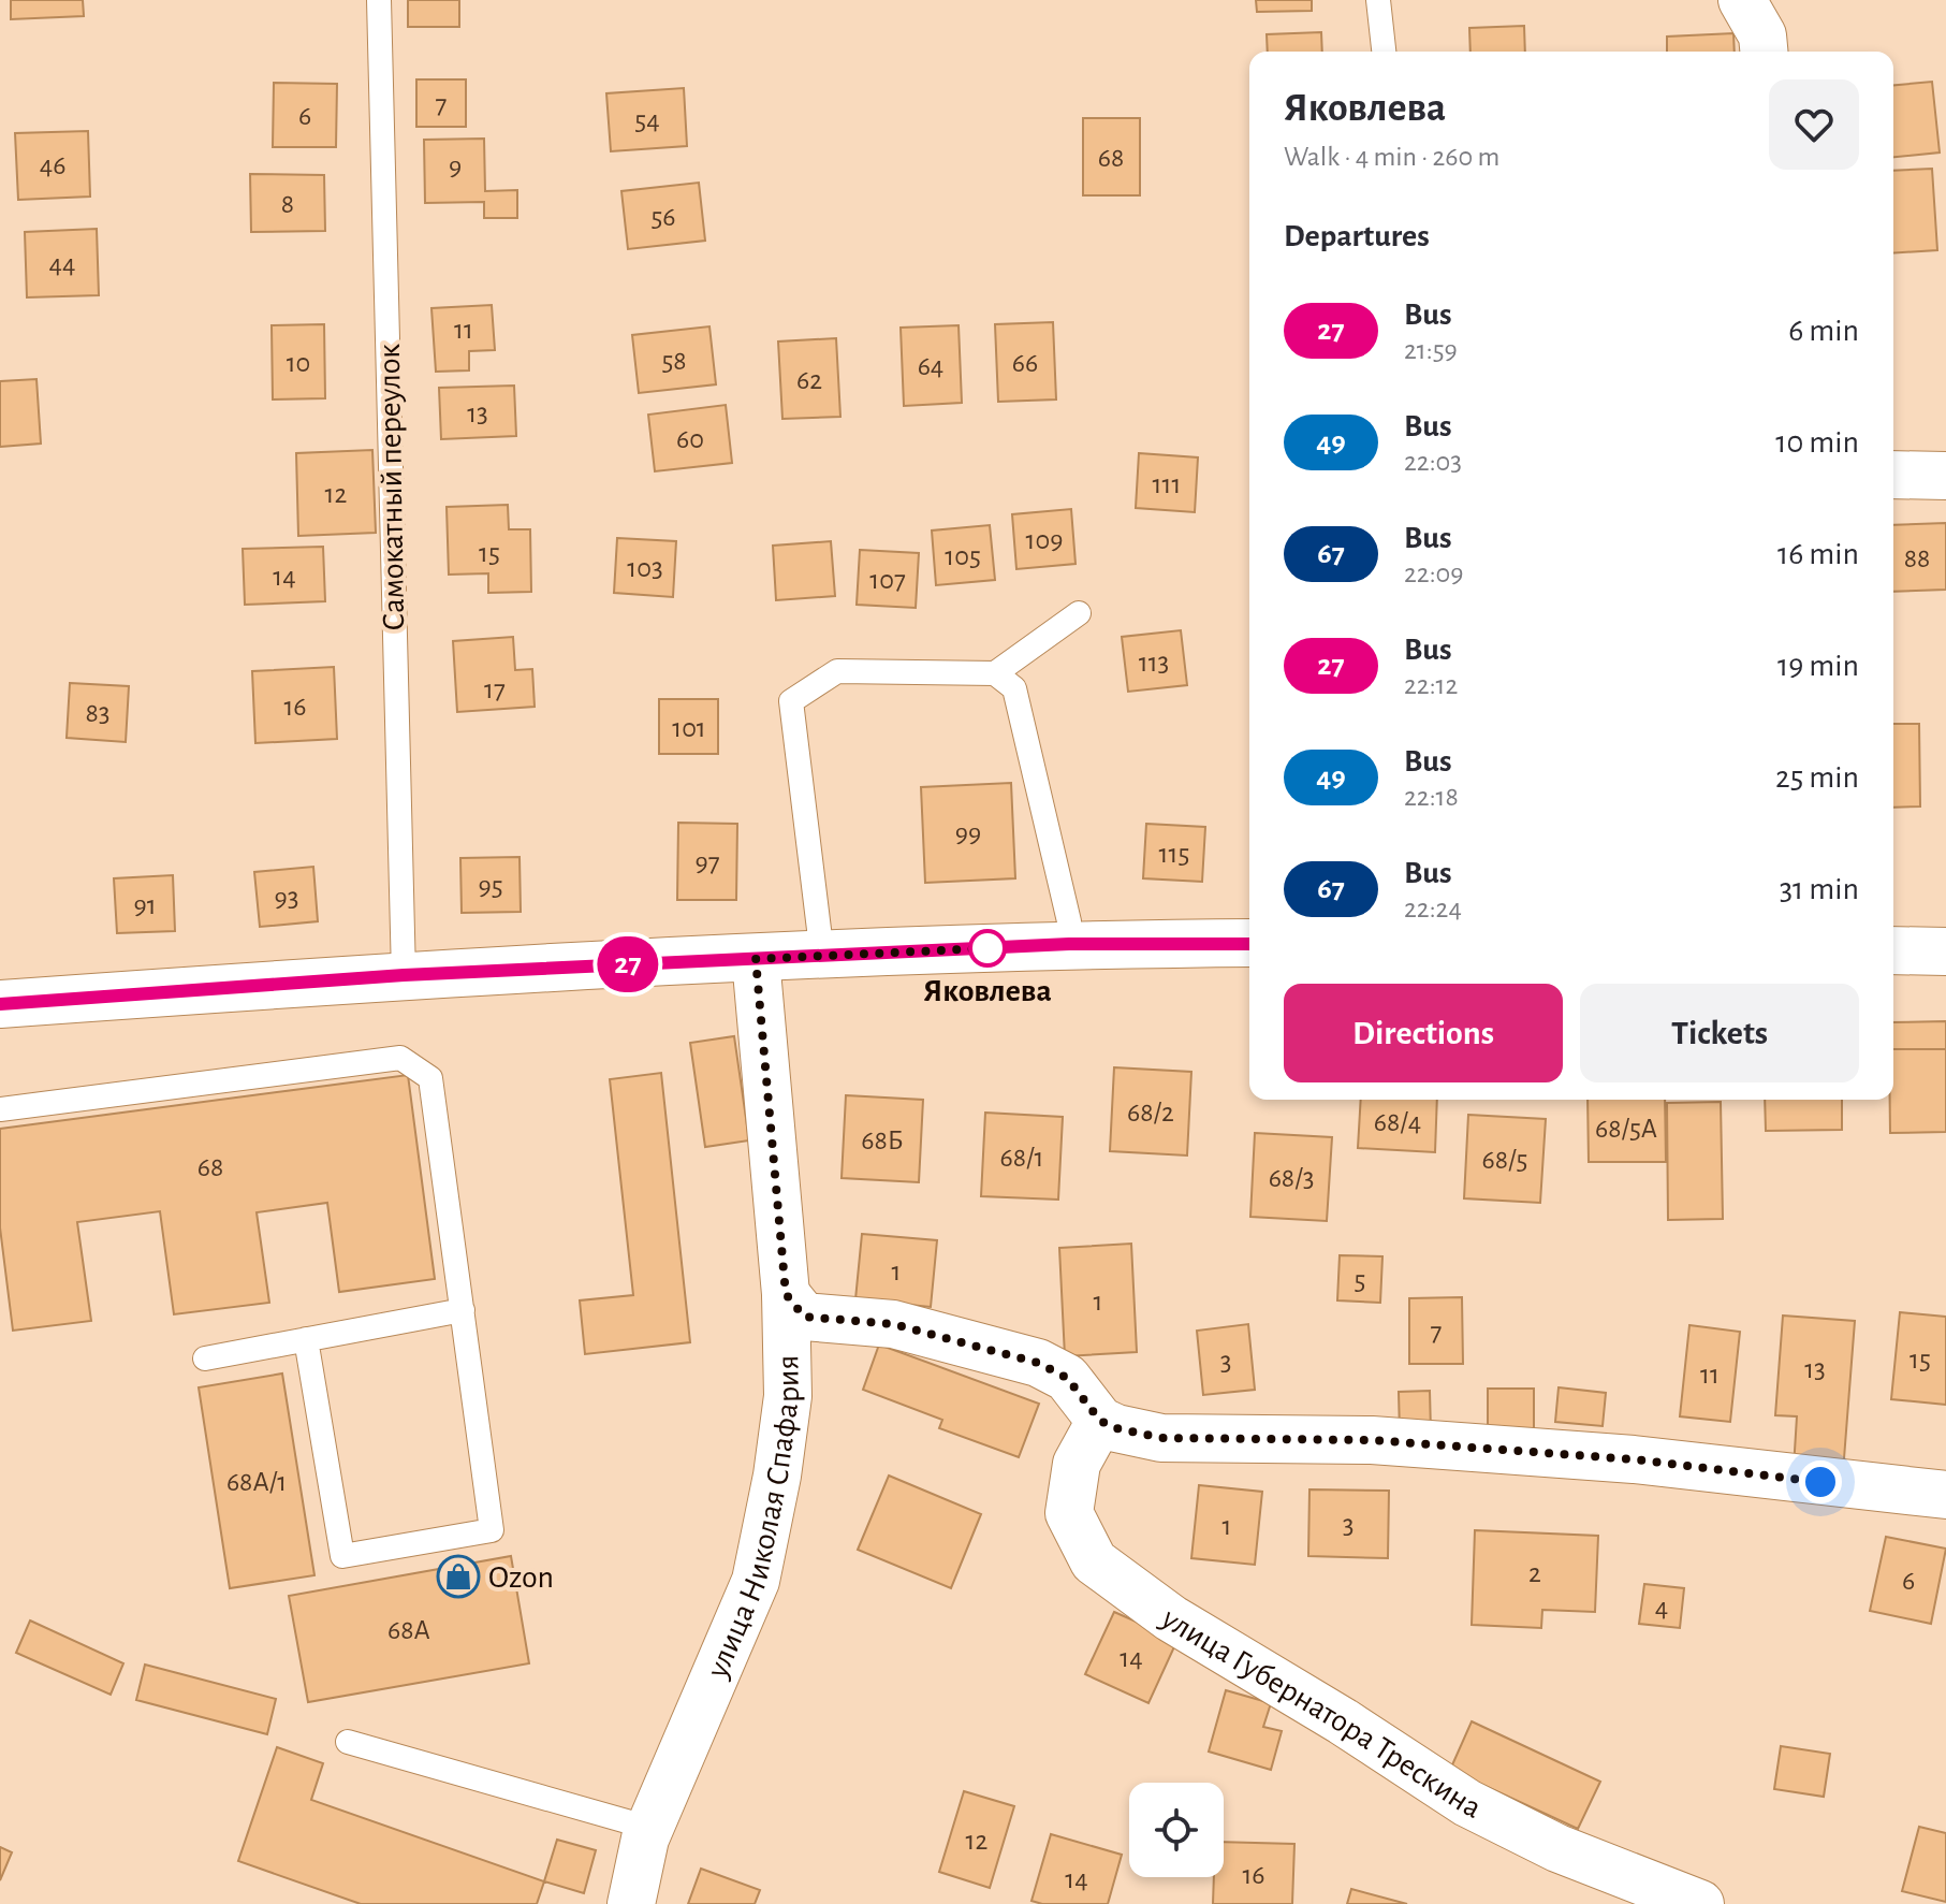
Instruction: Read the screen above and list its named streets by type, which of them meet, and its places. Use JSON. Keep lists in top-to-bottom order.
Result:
{
  "streets": {
    "street": ["улица Николая Спафария", "улица Губернатора Трескина"],
    "lane": ["Самокатный переулок"]
  },
  "places": {
    "other": ["Яковлева"],
    "shop": ["Ozon"]
  },
  "lines": ["bus line 27"],
  "house_numbers": [
    "7",
    "6",
    "54",
    "68",
    "46",
    "9",
    "8",
    "56",
    "44",
    "11",
    "58",
    "10",
    "66",
    "64",
    "62",
    "13",
    "60",
    "111",
    "12",
    "109",
    "15",
    "105",
    "88",
    "103",
    "14",
    "107",
    "113",
    "17",
    "16",
    "83",
    "101",
    "99",
    "115",
    "97",
    "95",
    "93",
    "91",
    "68/2",
    "68/4",
    "68/5А",
    "68Б",
    "68/1",
    "68/5",
    "68",
    "68/3",
    "1",
    "5",
    "1",
    "7",
    "15",
    "3",
    "13",
    "11",
    "68А/1",
    "3",
    "1",
    "2",
    "6",
    "4",
    "68А",
    "14",
    "12",
    "16",
    "14"
  ],
  "page": {
    "on_map": "27",
    "heading": [
      ["Яковлева", "Walk · 4 min · 260 m"],
      "Departures"
    ],
    "list": [
      {
        "mark": "27",
        "name": "Bus",
        "note": "21:59",
        "value": "6 min"
      },
      {
        "mark": "49",
        "name": "Bus",
        "note": "22:03",
        "value": "10 min"
      },
      {
        "mark": "67",
        "name": "Bus",
        "note": "22:09",
        "value": "16 min"
      },
      {
        "mark": "27",
        "name": "Bus",
        "note": "22:12",
        "value": "19 min"
      },
      {
        "mark": "49",
        "name": "Bus",
        "note": "22:18",
        "value": "25 min"
      },
      {
        "mark": "67",
        "name": "Bus",
        "note": "22:24",
        "value": "31 min"
      }
    ],
    "buttons": ["Directions", "Tickets"]
  }
}
